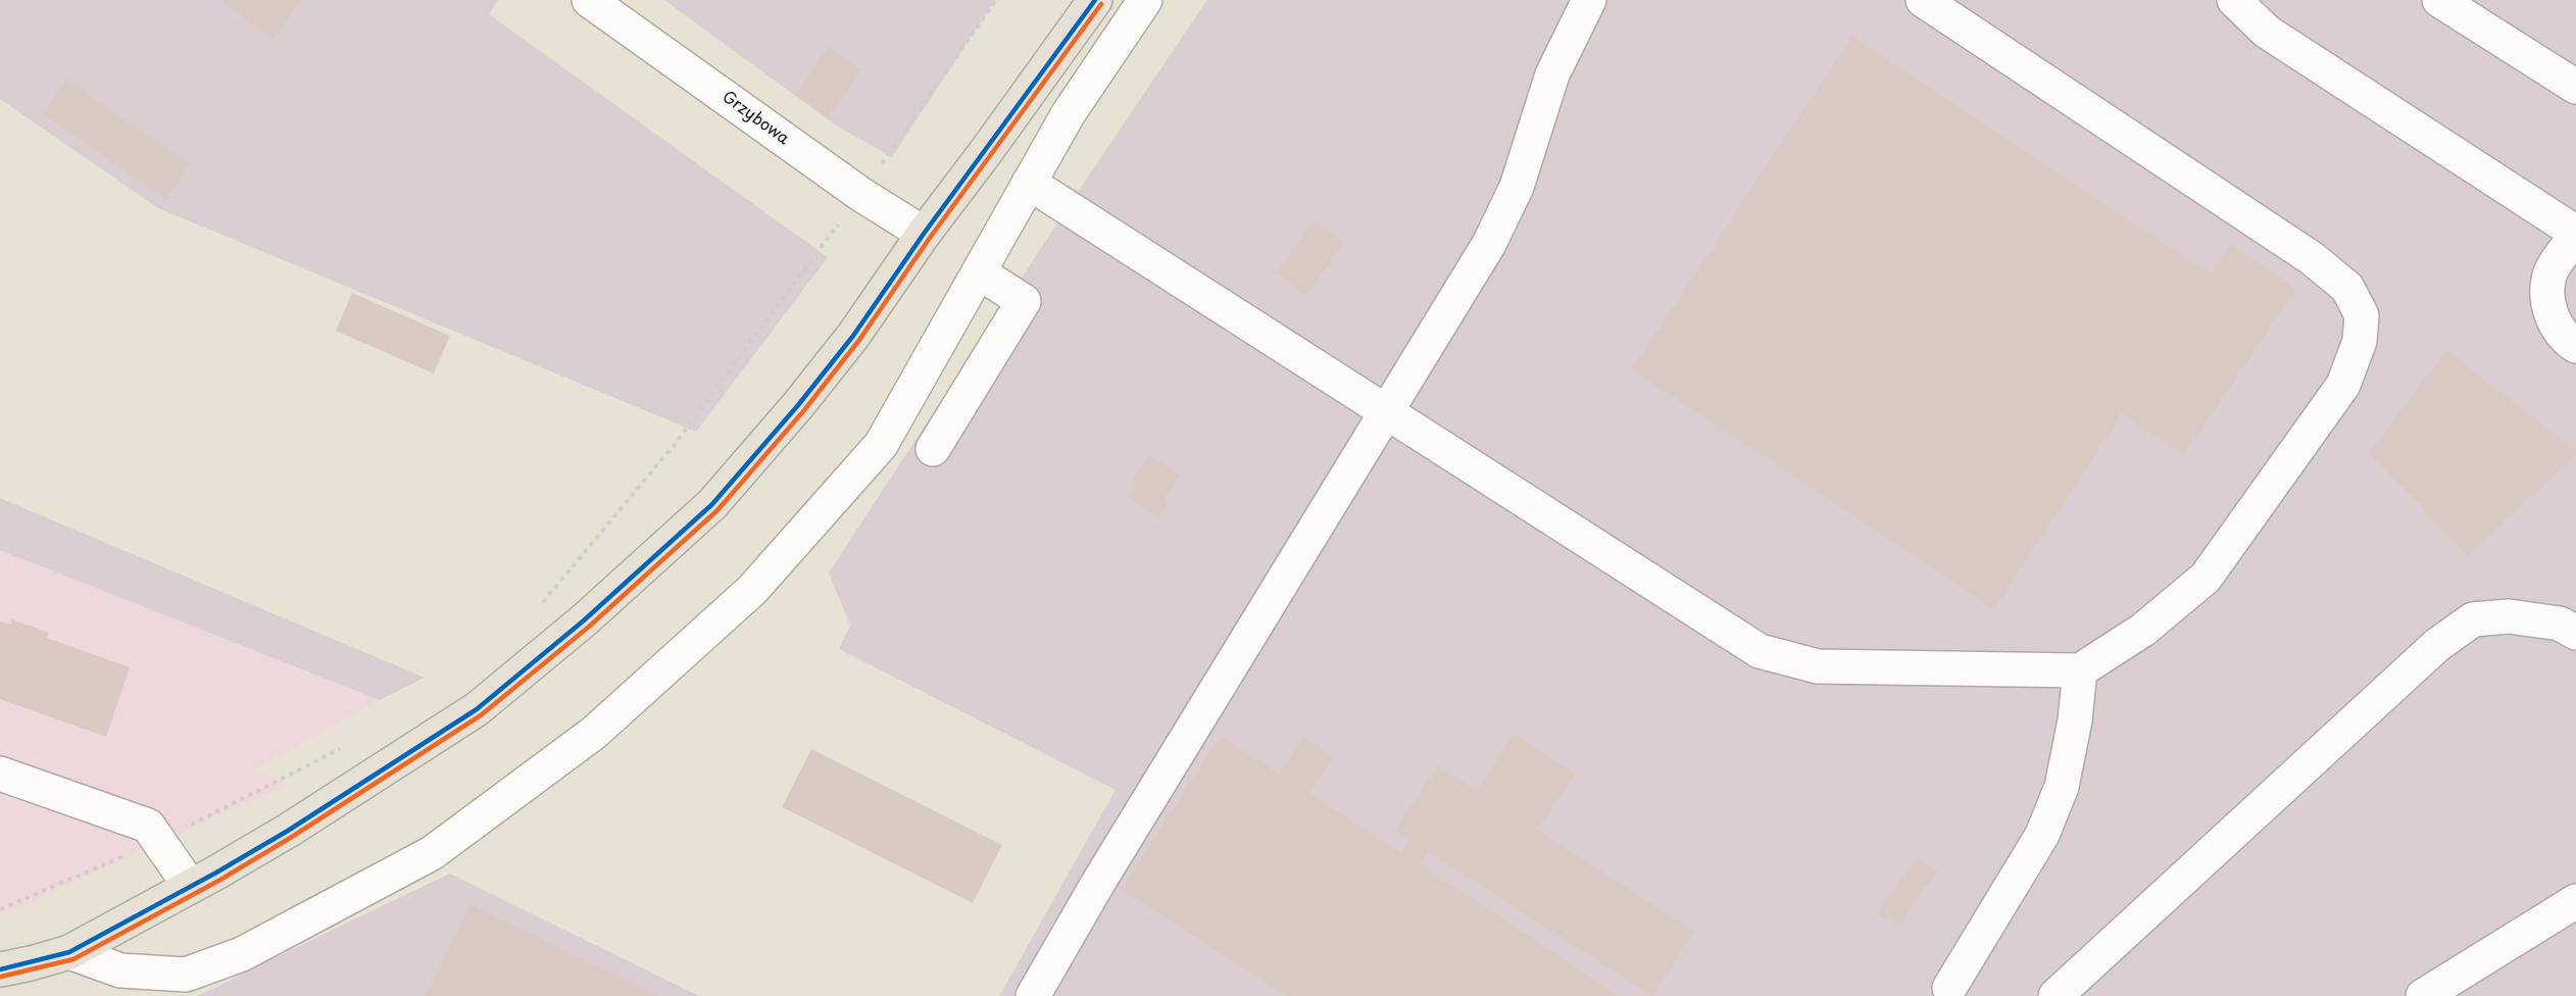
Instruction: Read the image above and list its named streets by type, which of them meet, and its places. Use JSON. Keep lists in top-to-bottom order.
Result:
{
  "streets": {
    "street": ["Grzybowa"]
  }
}
